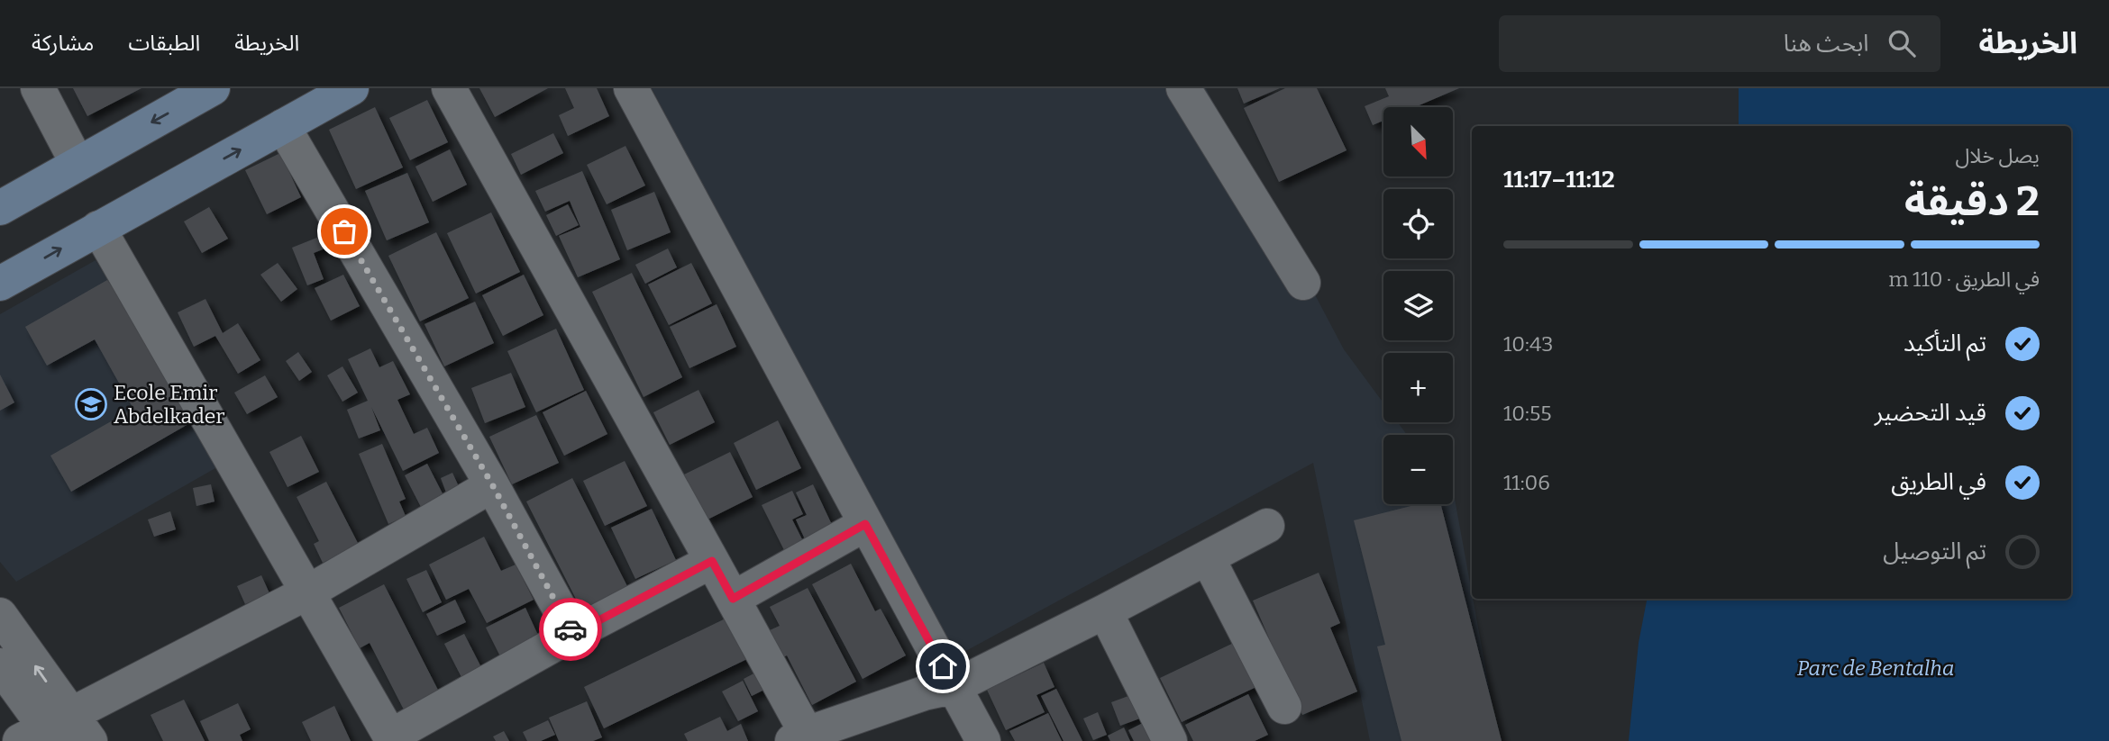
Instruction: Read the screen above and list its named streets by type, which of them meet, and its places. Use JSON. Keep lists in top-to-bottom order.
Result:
{
  "parks": ["Parc de Bentalha"],
  "places": {
    "school or university": ["Ecole Emir Abdelkader"]
  },
  "north": "bottom right",
  "page": {
    "header": "الخريطة",
    "search": "ابحث هنا",
    "nav": ["الخريطة", "الطبقات", "مشاركة"],
    "map_buttons": ["+", "−"],
    "heading": ["2 دقيقة", "يصل خلال", "11:12–11:17"],
    "bar": "في الطريق · 110 m",
    "list": [
      ["تم التأكيد", "10:43"],
      ["قيد التحضير", "10:55"],
      ["في الطريق", "11:06"],
      "تم التوصيل"
    ]
  }
}
